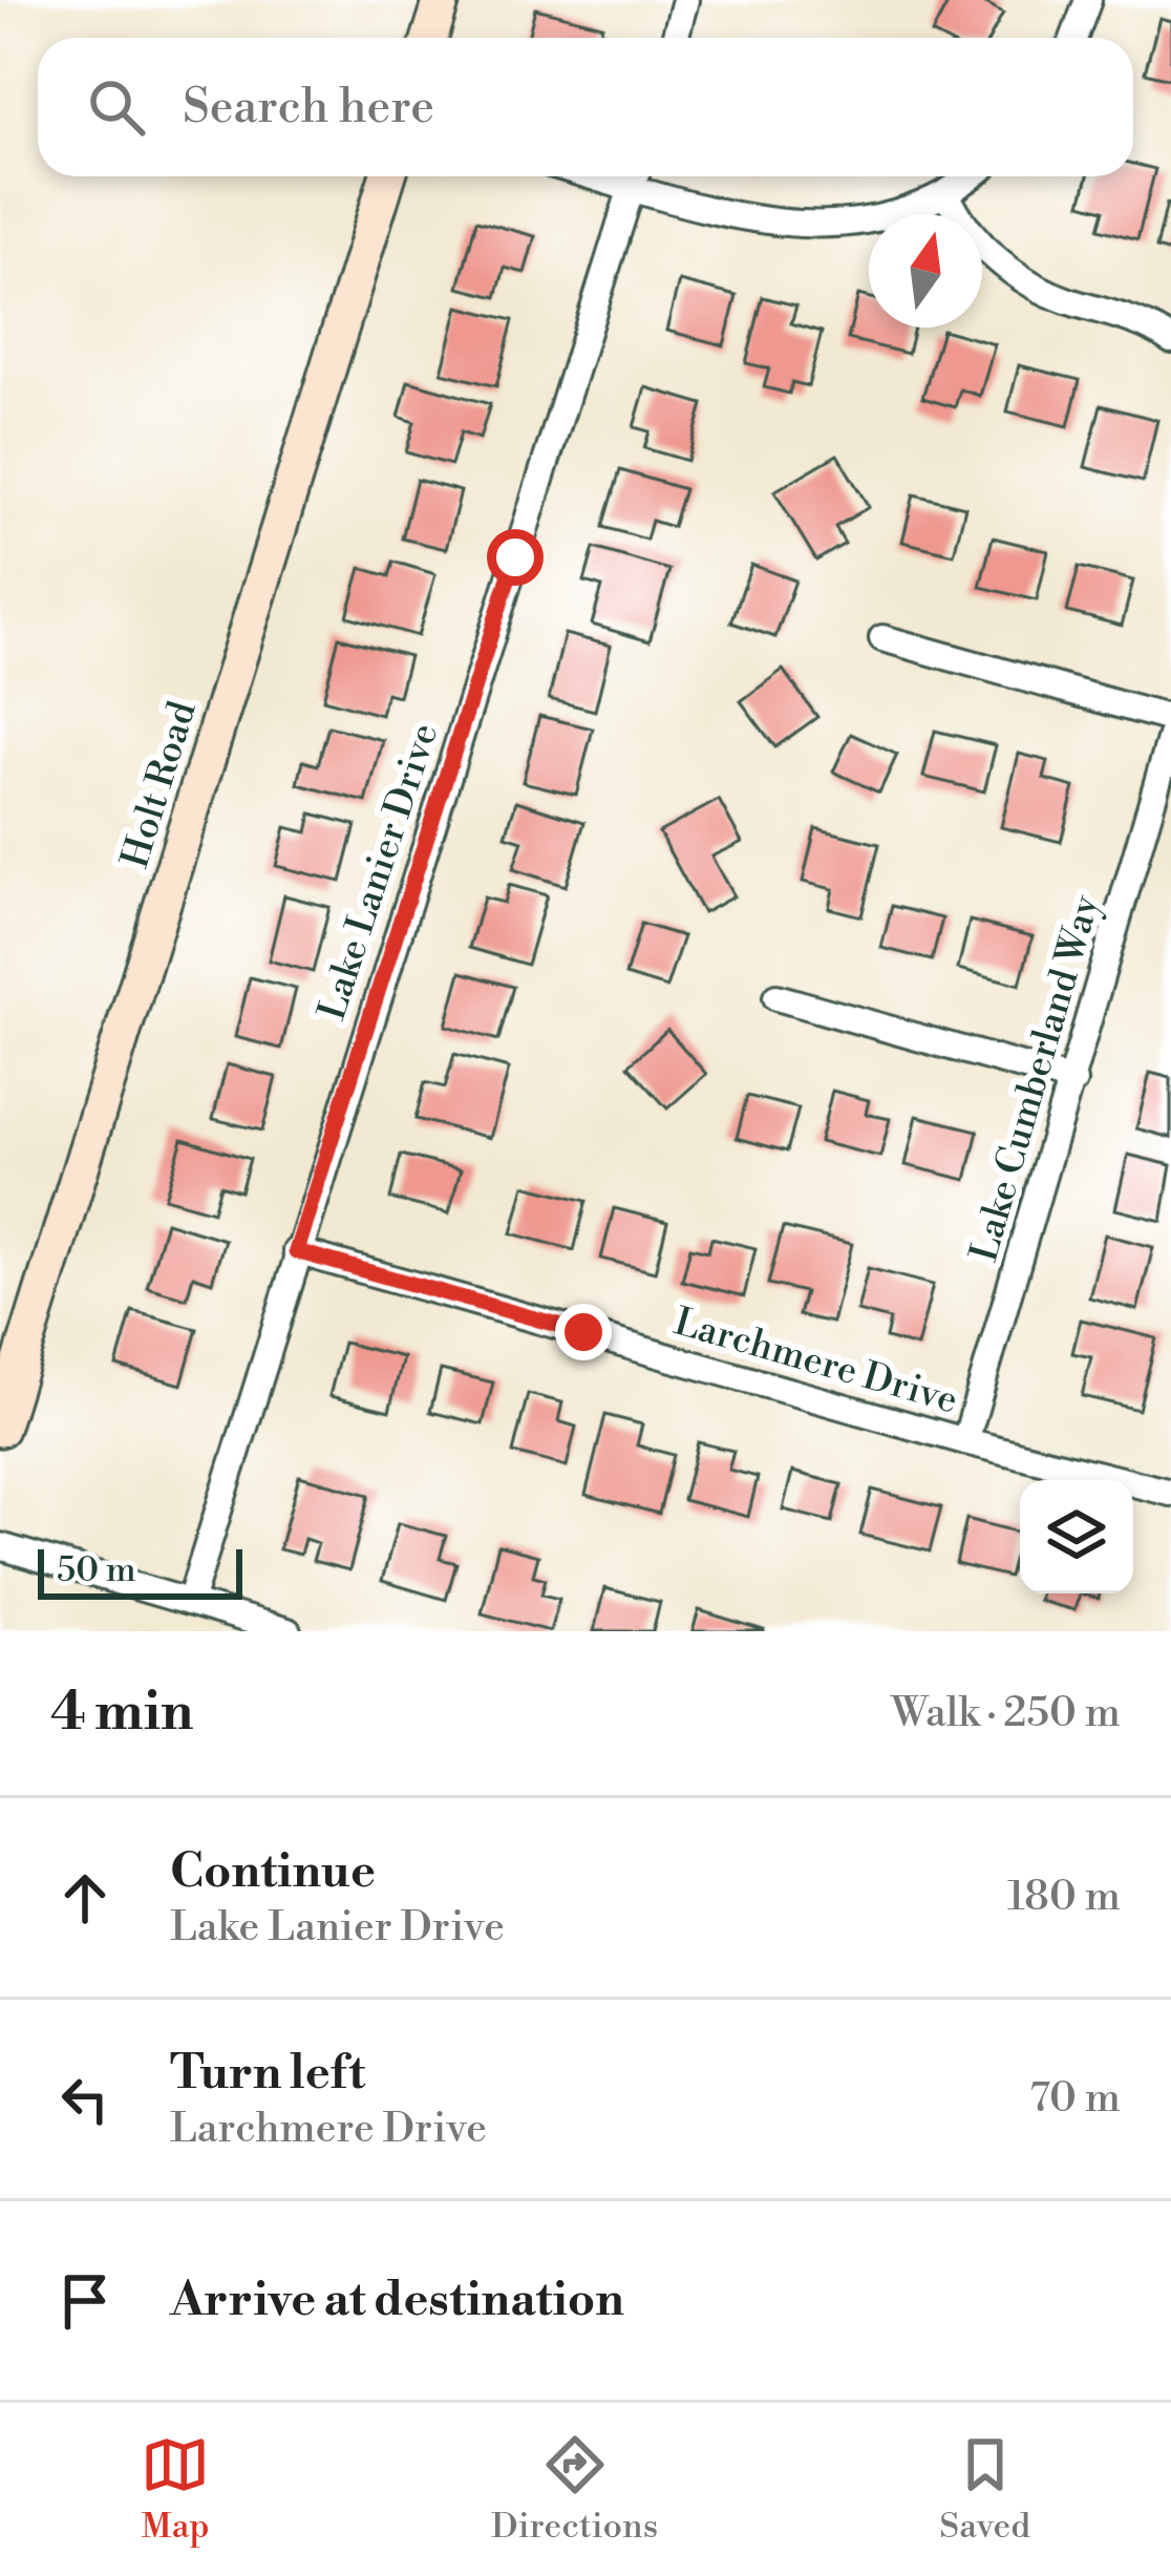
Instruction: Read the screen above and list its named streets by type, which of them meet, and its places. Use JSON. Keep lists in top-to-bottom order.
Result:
{
  "streets": {
    "main road": ["Holt Road"],
    "street": ["Lake Lanier Drive", "Lake Cumberland Way", "Larchmere Drive"]
  },
  "crossings": [
    ["Lake Lanier Drive", "Larchmere Drive"],
    ["Lake Cumberland Way", "Larchmere Drive"]
  ],
  "scale_bar": "50 m",
  "north": "top",
  "page": {
    "search": "Search here",
    "scale": "50 m",
    "heading": ["4 min", "Walk · 250 m"],
    "list": [
      ["Continue", "Lake Lanier Drive", "180 m"],
      ["Turn left", "Larchmere Drive", "70 m"],
      "Arrive at destination"
    ],
    "nav": ["Map", "Directions", "Saved"]
  }
}
